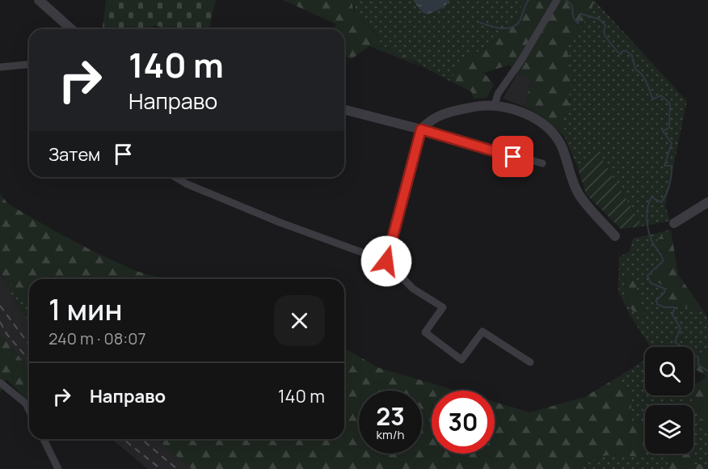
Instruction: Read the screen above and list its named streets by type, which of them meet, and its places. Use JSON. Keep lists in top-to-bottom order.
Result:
{
  "page": {
    "turn": ["140 m", "Направо"],
    "then": "Затем",
    "heading": ["1 мин", "240 m · 08:07"],
    "list": [
      {
        "name": "Направо",
        "value": "140 m"
      }
    ],
    "speed": "23 km/h",
    "limit": "30"
  }
}
